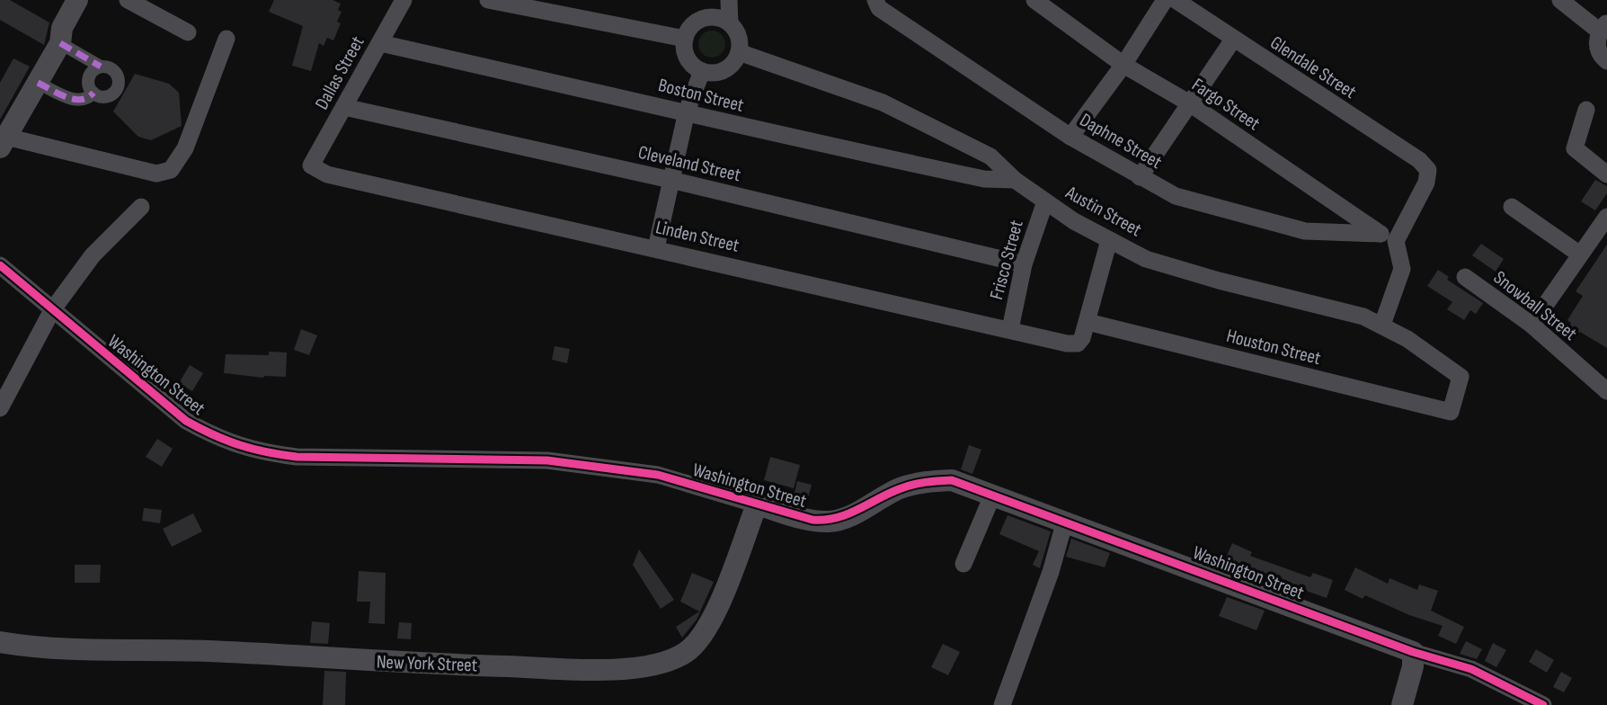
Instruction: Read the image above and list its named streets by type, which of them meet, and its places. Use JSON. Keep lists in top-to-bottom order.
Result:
{
  "streets": {
    "street": [
      "Glendale Street",
      "Dallas Street",
      "Boston Street",
      "Fargo Street",
      "Daphne Street",
      "Cleveland Street",
      "Austin Street",
      "Linden Street",
      "Frisco Street",
      "Snowball Street",
      "Houston Street",
      "Washington Street",
      "New York Street"
    ]
  },
  "crossings": [
    ["Glendale Street", "Fargo Street"],
    ["Glendale Street", "Daphne Street"],
    ["Dallas Street", "Boston Street"],
    ["Dallas Street", "Cleveland Street"],
    ["Dallas Street", "Linden Street"],
    ["Boston Street", "Austin Street"],
    ["Fargo Street", "Daphne Street"],
    ["Cleveland Street", "Frisco Street"],
    ["Austin Street", "Frisco Street"],
    ["Austin Street", "Houston Street"],
    ["Linden Street", "Frisco Street"],
    ["Linden Street", "Houston Street"],
    ["Washington Street", "New York Street"]
  ]
}
